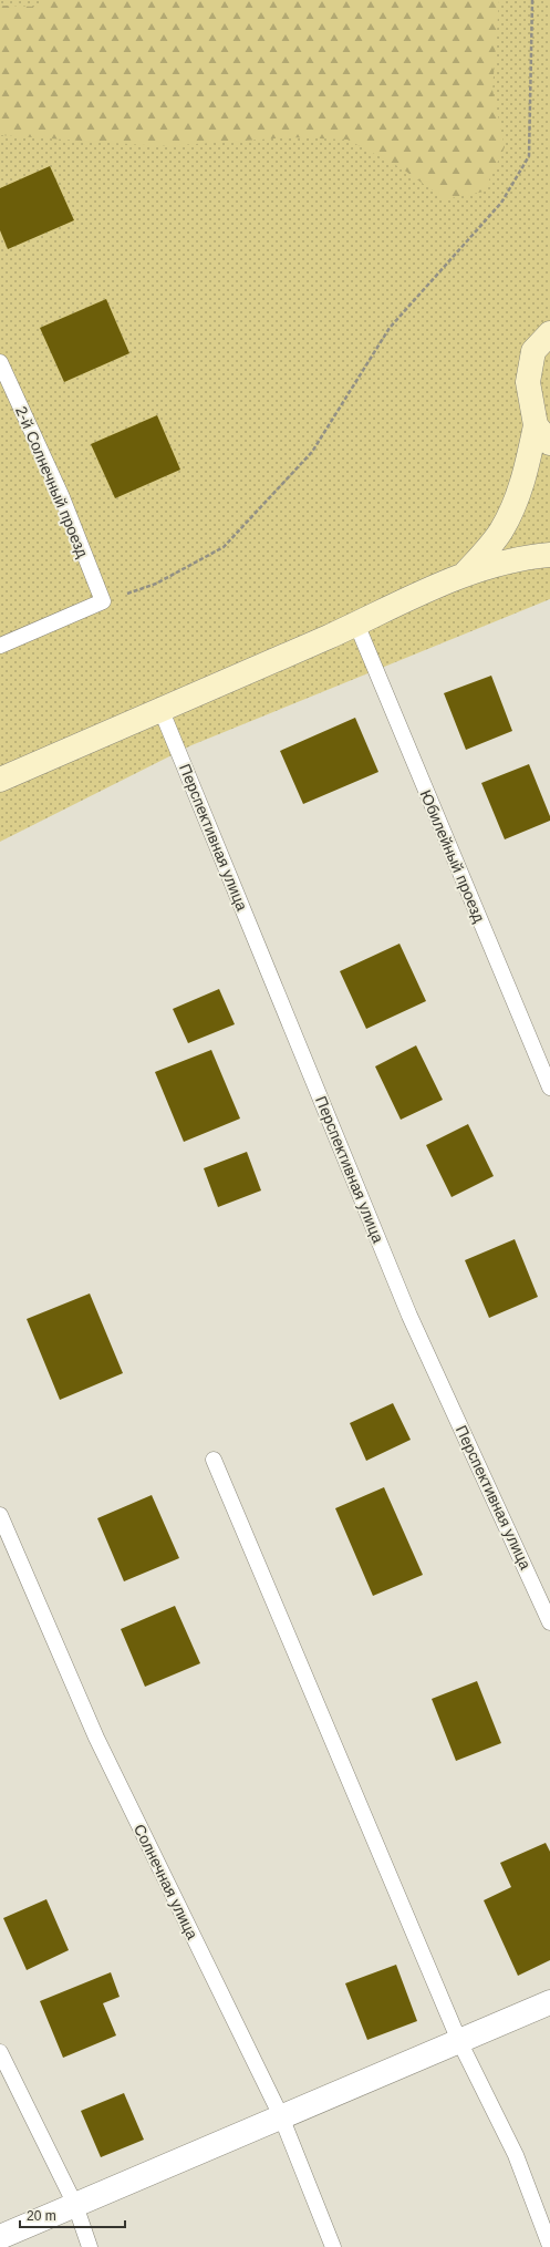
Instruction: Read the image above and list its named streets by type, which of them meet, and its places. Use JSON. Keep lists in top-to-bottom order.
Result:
{
  "streets": {
    "lane": [
      "2-й Солнечный проезд",
      "Перспективная улица",
      "Юбилейный проезд",
      "Солнечная улица"
    ]
  },
  "scale_bar": "20 m"
}
